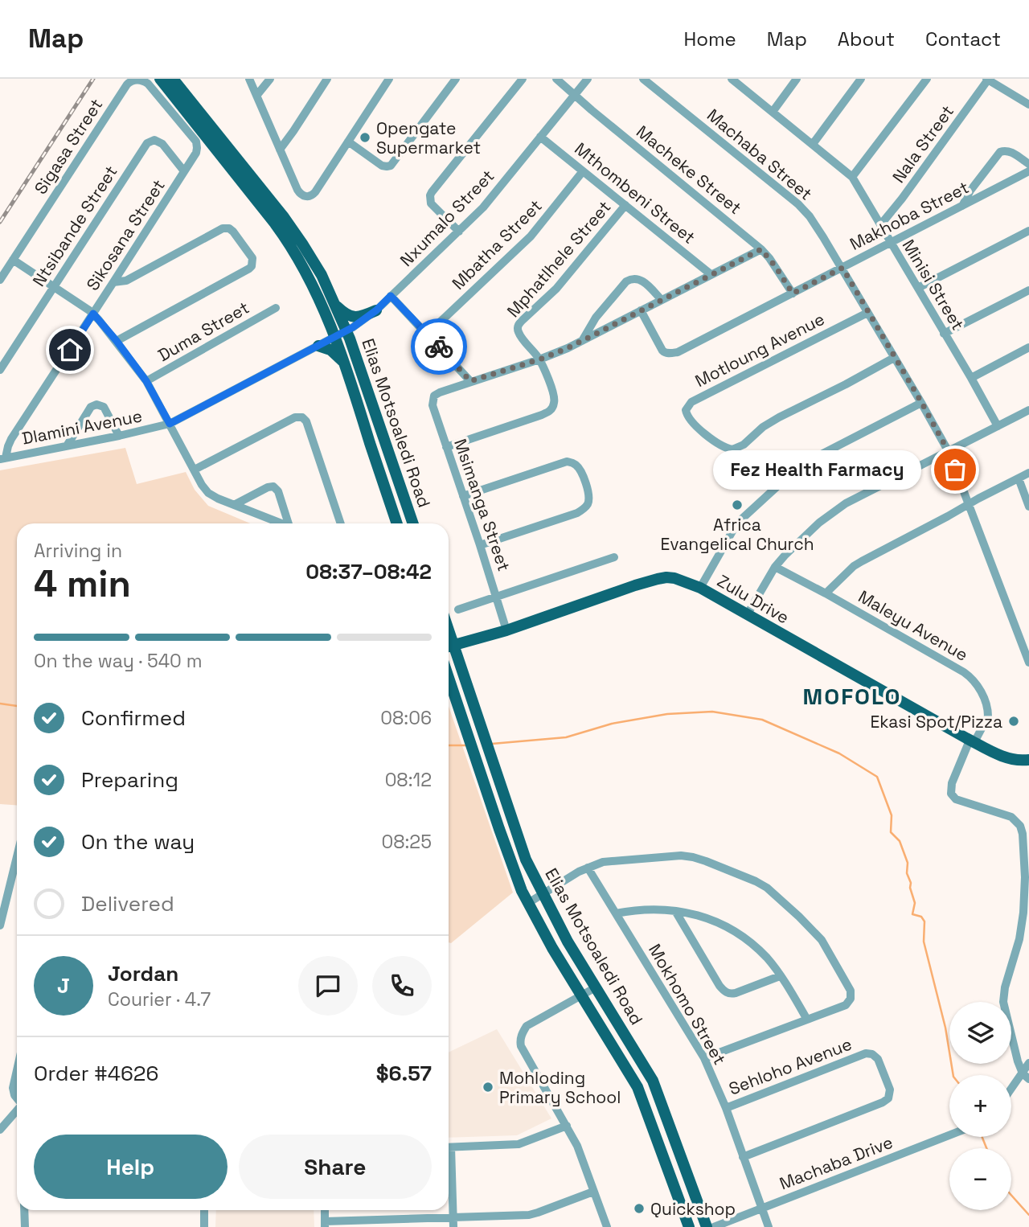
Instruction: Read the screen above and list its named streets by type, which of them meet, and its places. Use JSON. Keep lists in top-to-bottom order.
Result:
{
  "streets": {
    "main road": ["Elias Motsoaledi Road", "Zulu Drive"],
    "street": [
      "Nala Street",
      "Sigasa Street",
      "Machaba Street",
      "Macheke Street",
      "Mthombeni Street",
      "Makhoba Street",
      "Nxumalo Street",
      "Ntsibande Street",
      "Sikosana Street",
      "Mbatha Street",
      "Mphatlhele Street",
      "Minisi Street",
      "Duma Street",
      "Motloung Avenue",
      "Dlamini Avenue",
      "Msimanga Street",
      "Maleyu Avenue",
      "Mokhomo Street",
      "Sehloho Avenue",
      "Machaba Drive"
    ]
  },
  "crossings": [
    ["Nala Street", "Minisi Street"],
    ["Sigasa Street", "Sikosana Street"],
    ["Machaba Street", "Makhoba Street"],
    ["Machaba Street", "Motloung Avenue"],
    ["Macheke Street", "Makhoba Street"],
    ["Macheke Street", "Nxumalo Street"],
    ["Mthombeni Street", "Nxumalo Street"],
    ["Mthombeni Street", "Mbatha Street"],
    ["Mthombeni Street", "Mphatlhele Street"],
    ["Makhoba Street", "Minisi Street"],
    ["Nxumalo Street", "Elias Motsoaledi Road"],
    ["Nxumalo Street", "Dlamini Avenue"],
    ["Ntsibande Street", "Sikosana Street"],
    ["Sikosana Street", "Dlamini Avenue"],
    ["Mphatlhele Street", "Msimanga Street"],
    ["Elias Motsoaledi Road", "Zulu Drive"],
    ["Msimanga Street", "Zulu Drive"],
    ["Zulu Drive", "Maleyu Avenue"],
    ["Mokhomo Street", "Sehloho Avenue"],
    ["Mokhomo Street", "Machaba Drive"]
  ],
  "districts": ["MOFOLO"],
  "places": [
    "Opengate Supermarket",
    "Fez Health Farmacy",
    "Africa Evangelical Church",
    "Ekasi Spot/Pizza",
    "Mohloding Primary School",
    "Quickshop"
  ],
  "page": {
    "header": "Map",
    "nav": [
      "Home",
      "Map",
      "About",
      "Contact"
    ],
    "bubble": "Fez Health Farmacy",
    "heading": ["4 min", "Arriving in", "08:37–08:42"],
    "panel": [
      "Jordan",
      "Courier · 4.7",
      "Order #4626",
      "$6.57"
    ],
    "bar": "On the way · 540 m",
    "list": [
      ["Confirmed", "08:06"],
      ["Preparing", "08:12"],
      ["On the way", "08:25"],
      "Delivered"
    ],
    "round": "J",
    "map_buttons": ["+", "−"],
    "buttons": ["Help", "Share"]
  }
}
